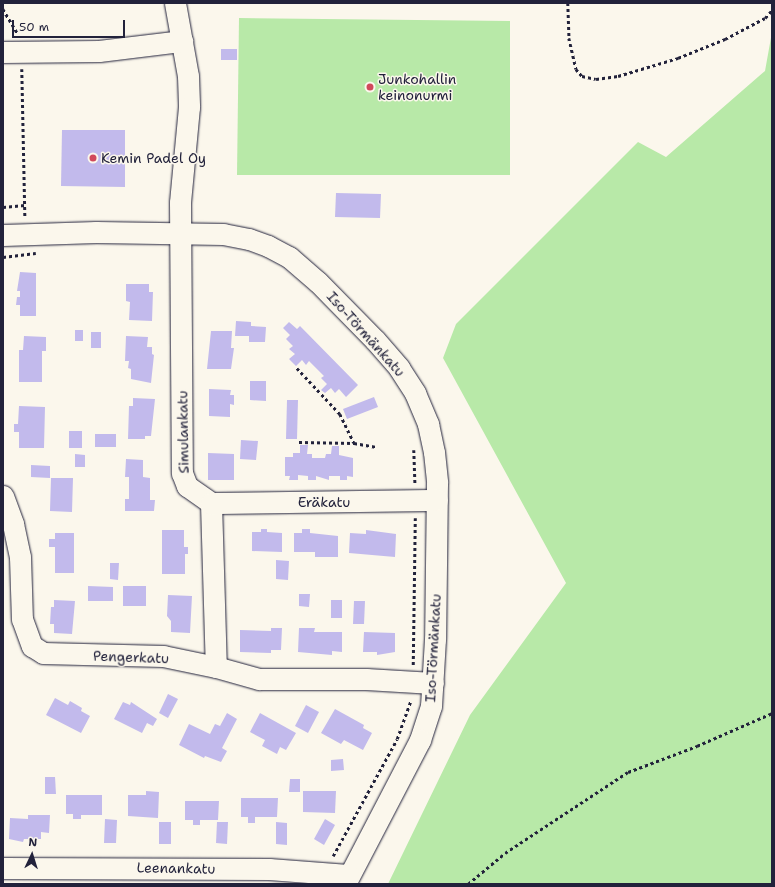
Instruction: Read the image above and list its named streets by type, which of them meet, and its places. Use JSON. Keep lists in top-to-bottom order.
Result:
{
  "streets": {
    "street": [
      "Iso-Törmänkatu",
      "Simulankatu",
      "Eräkatu",
      "Pengerkatu",
      "Leenankatu"
    ]
  },
  "crossings": [
    ["Iso-Törmänkatu", "Simulankatu"],
    ["Iso-Törmänkatu", "Eräkatu"],
    ["Iso-Törmänkatu", "Pengerkatu"],
    ["Iso-Törmänkatu", "Leenankatu"],
    ["Simulankatu", "Eräkatu"]
  ],
  "places": ["Junkohallin keinonurmi", "Kemin Padel Oy"],
  "scale_bar": "50 m",
  "north": "top"
}
